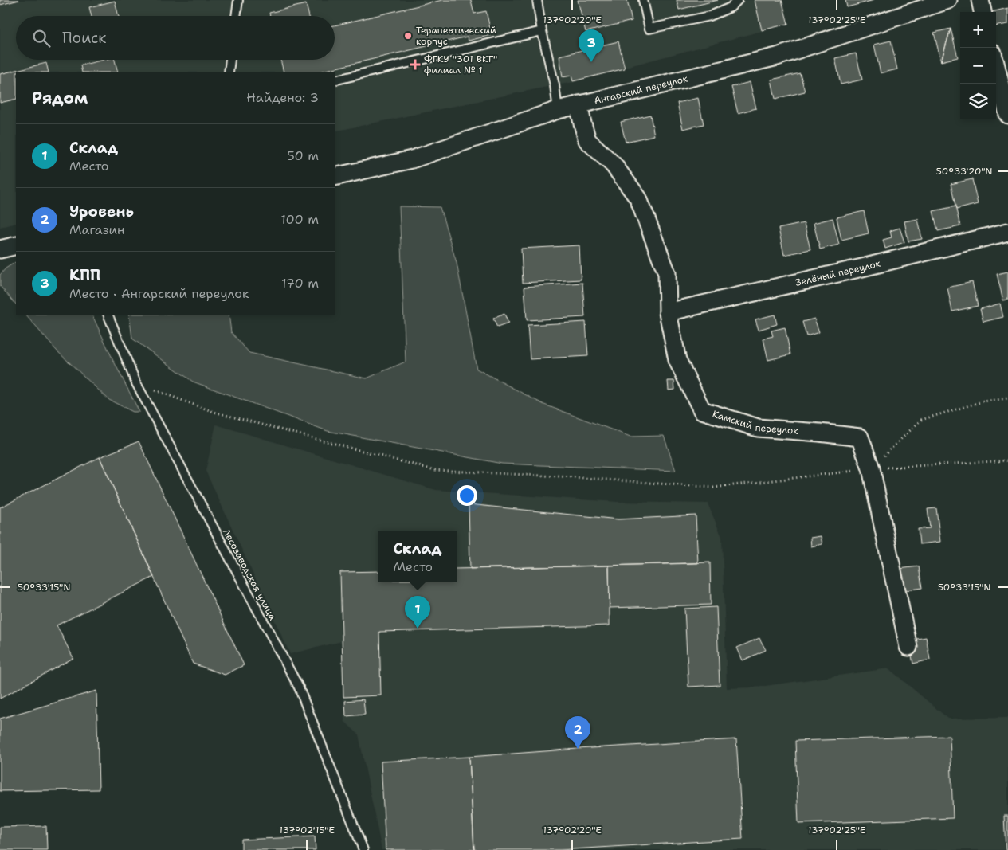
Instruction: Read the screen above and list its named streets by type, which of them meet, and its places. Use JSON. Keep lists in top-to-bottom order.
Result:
{
  "streets": {
    "street": ["Ангарский переулок", "Зелёный переулок", "Камский переулок"],
    "lane": ["Лесозаводская улица"]
  },
  "crossings": [
    ["Ангарский переулок", "Камский переулок"],
    ["Зелёный переулок", "Камский переулок"]
  ],
  "places": {
    "other": ["Терапевтический корпус"],
    "health": ["ФГКУ \"301 ВКГ\" филиал № 1"]
  },
  "page": {
    "map_buttons": ["+", "−"],
    "search": "Поиск",
    "pins": ["3", "1", "2"],
    "heading": ["Рядом", "Найдено: 3"],
    "list": [
      {
        "mark": "1",
        "name": "Склад",
        "note": "Место",
        "value": "50 m"
      },
      {
        "mark": "2",
        "name": "Уровень",
        "note": "Магазин",
        "value": "100 m"
      },
      {
        "mark": "3",
        "name": "КПП",
        "note": "Место · Ангарский переулок",
        "value": "170 m"
      }
    ],
    "popup": ["Склад", "Место"]
  },
  "coordinates": [
    "137°02'20\"E",
    "137°02'25\"E",
    "50°33'20\"N",
    "50°33'15\"N",
    "137°02'15\"E"
  ]
}
